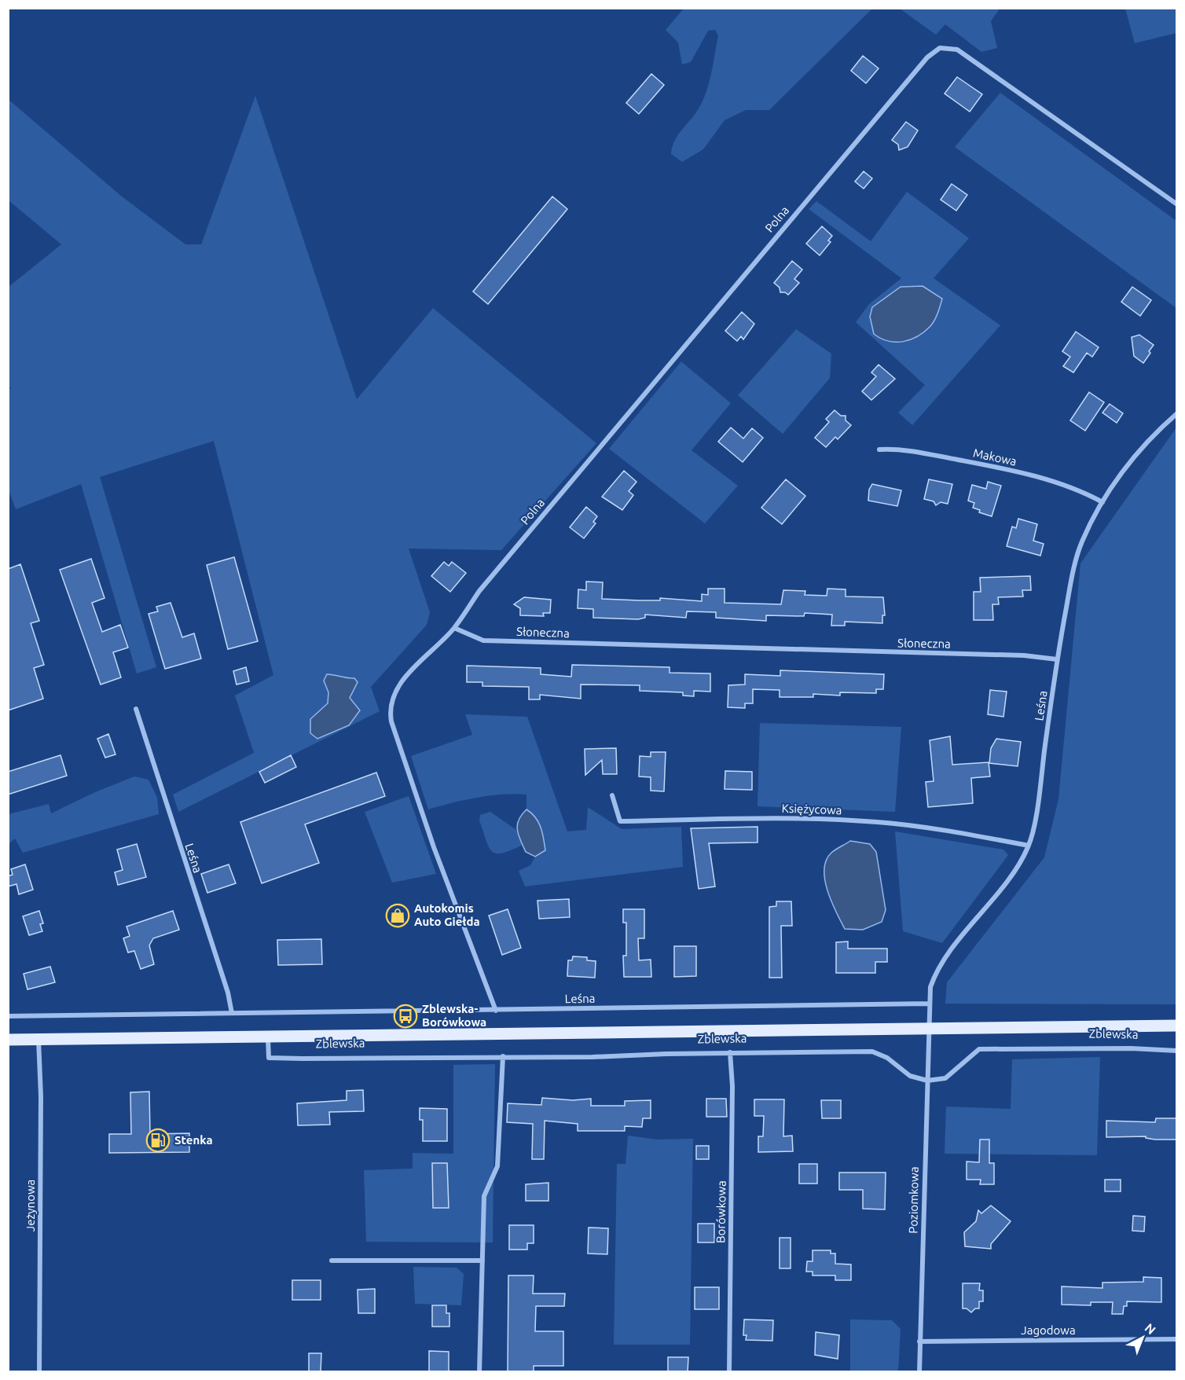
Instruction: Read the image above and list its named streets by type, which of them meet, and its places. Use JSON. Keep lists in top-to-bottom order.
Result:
{
  "streets": {
    "main road": ["Zblewska"],
    "street": [
      "Polna",
      "Makowa",
      "Słoneczna",
      "Leśna",
      "Księżycowa",
      "Poziomkowa",
      "Jeżynowa",
      "Borówkowa",
      "Jagodowa"
    ]
  },
  "crossings": [
    ["Polna", "Słoneczna"],
    ["Makowa", "Leśna"],
    ["Słoneczna", "Leśna"],
    ["Leśna", "Księżycowa"],
    ["Leśna", "Zblewska"],
    ["Leśna", "Poziomkowa"],
    ["Zblewska", "Poziomkowa"],
    ["Zblewska", "Jeżynowa"],
    ["Zblewska", "Borówkowa"],
    ["Poziomkowa", "Jagodowa"]
  ],
  "places": {
    "shop": ["Autokomis Auto Giełda"],
    "bus stop": ["Zblewska- Borówkowa"],
    "fuel station": ["Stenka"]
  },
  "north": "top right"
}
